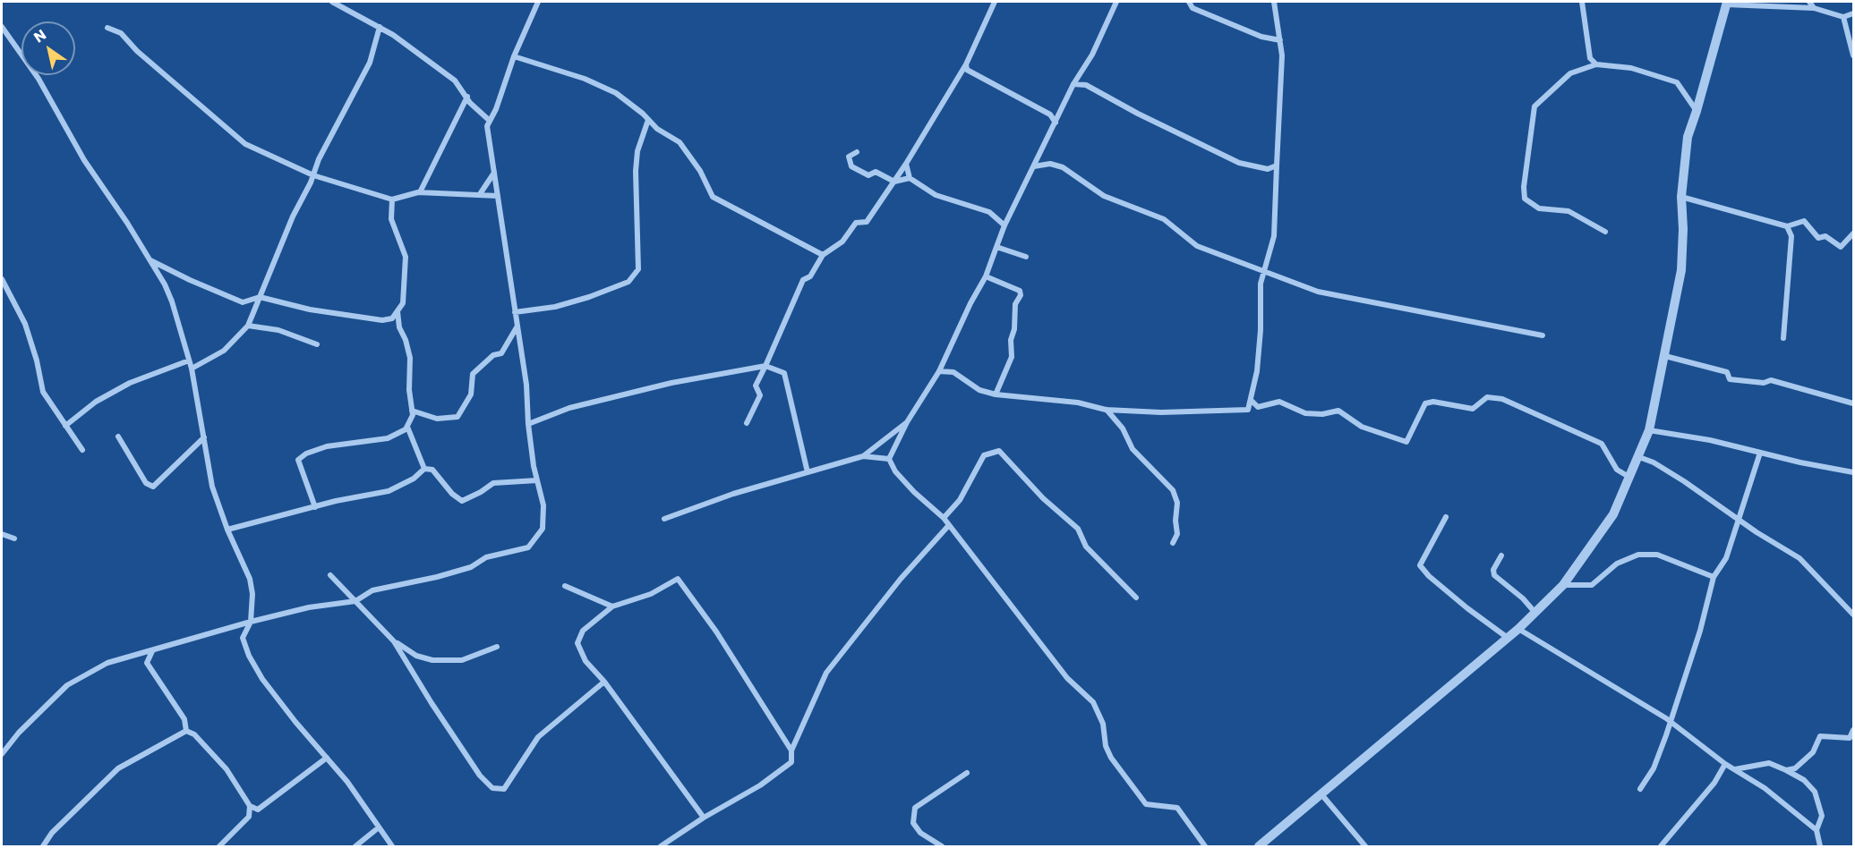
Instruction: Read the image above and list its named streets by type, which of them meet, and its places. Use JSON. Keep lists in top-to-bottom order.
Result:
{
  "north": "top left"
}
